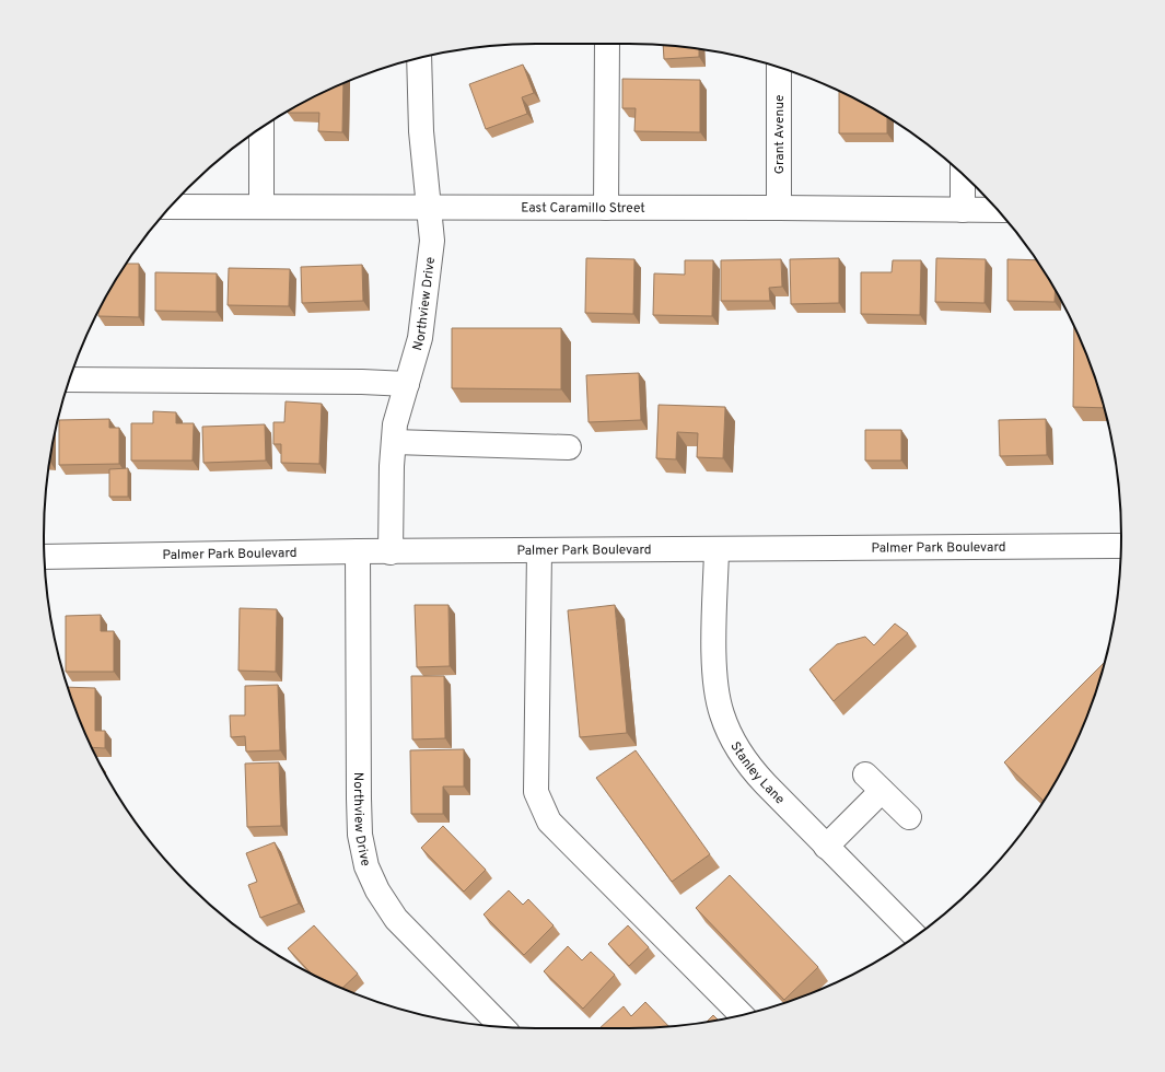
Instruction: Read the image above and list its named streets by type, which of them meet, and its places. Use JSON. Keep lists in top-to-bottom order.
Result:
{
  "streets": {
    "street": [
      "Grant Avenue",
      "East Caramillo Street",
      "Northview Drive",
      "Palmer Park Boulevard",
      "Stanley Lane"
    ]
  },
  "crossings": [
    ["Grant Avenue", "East Caramillo Street"],
    ["East Caramillo Street", "Northview Drive"],
    ["Northview Drive", "Palmer Park Boulevard"],
    ["Palmer Park Boulevard", "Stanley Lane"]
  ]
}
